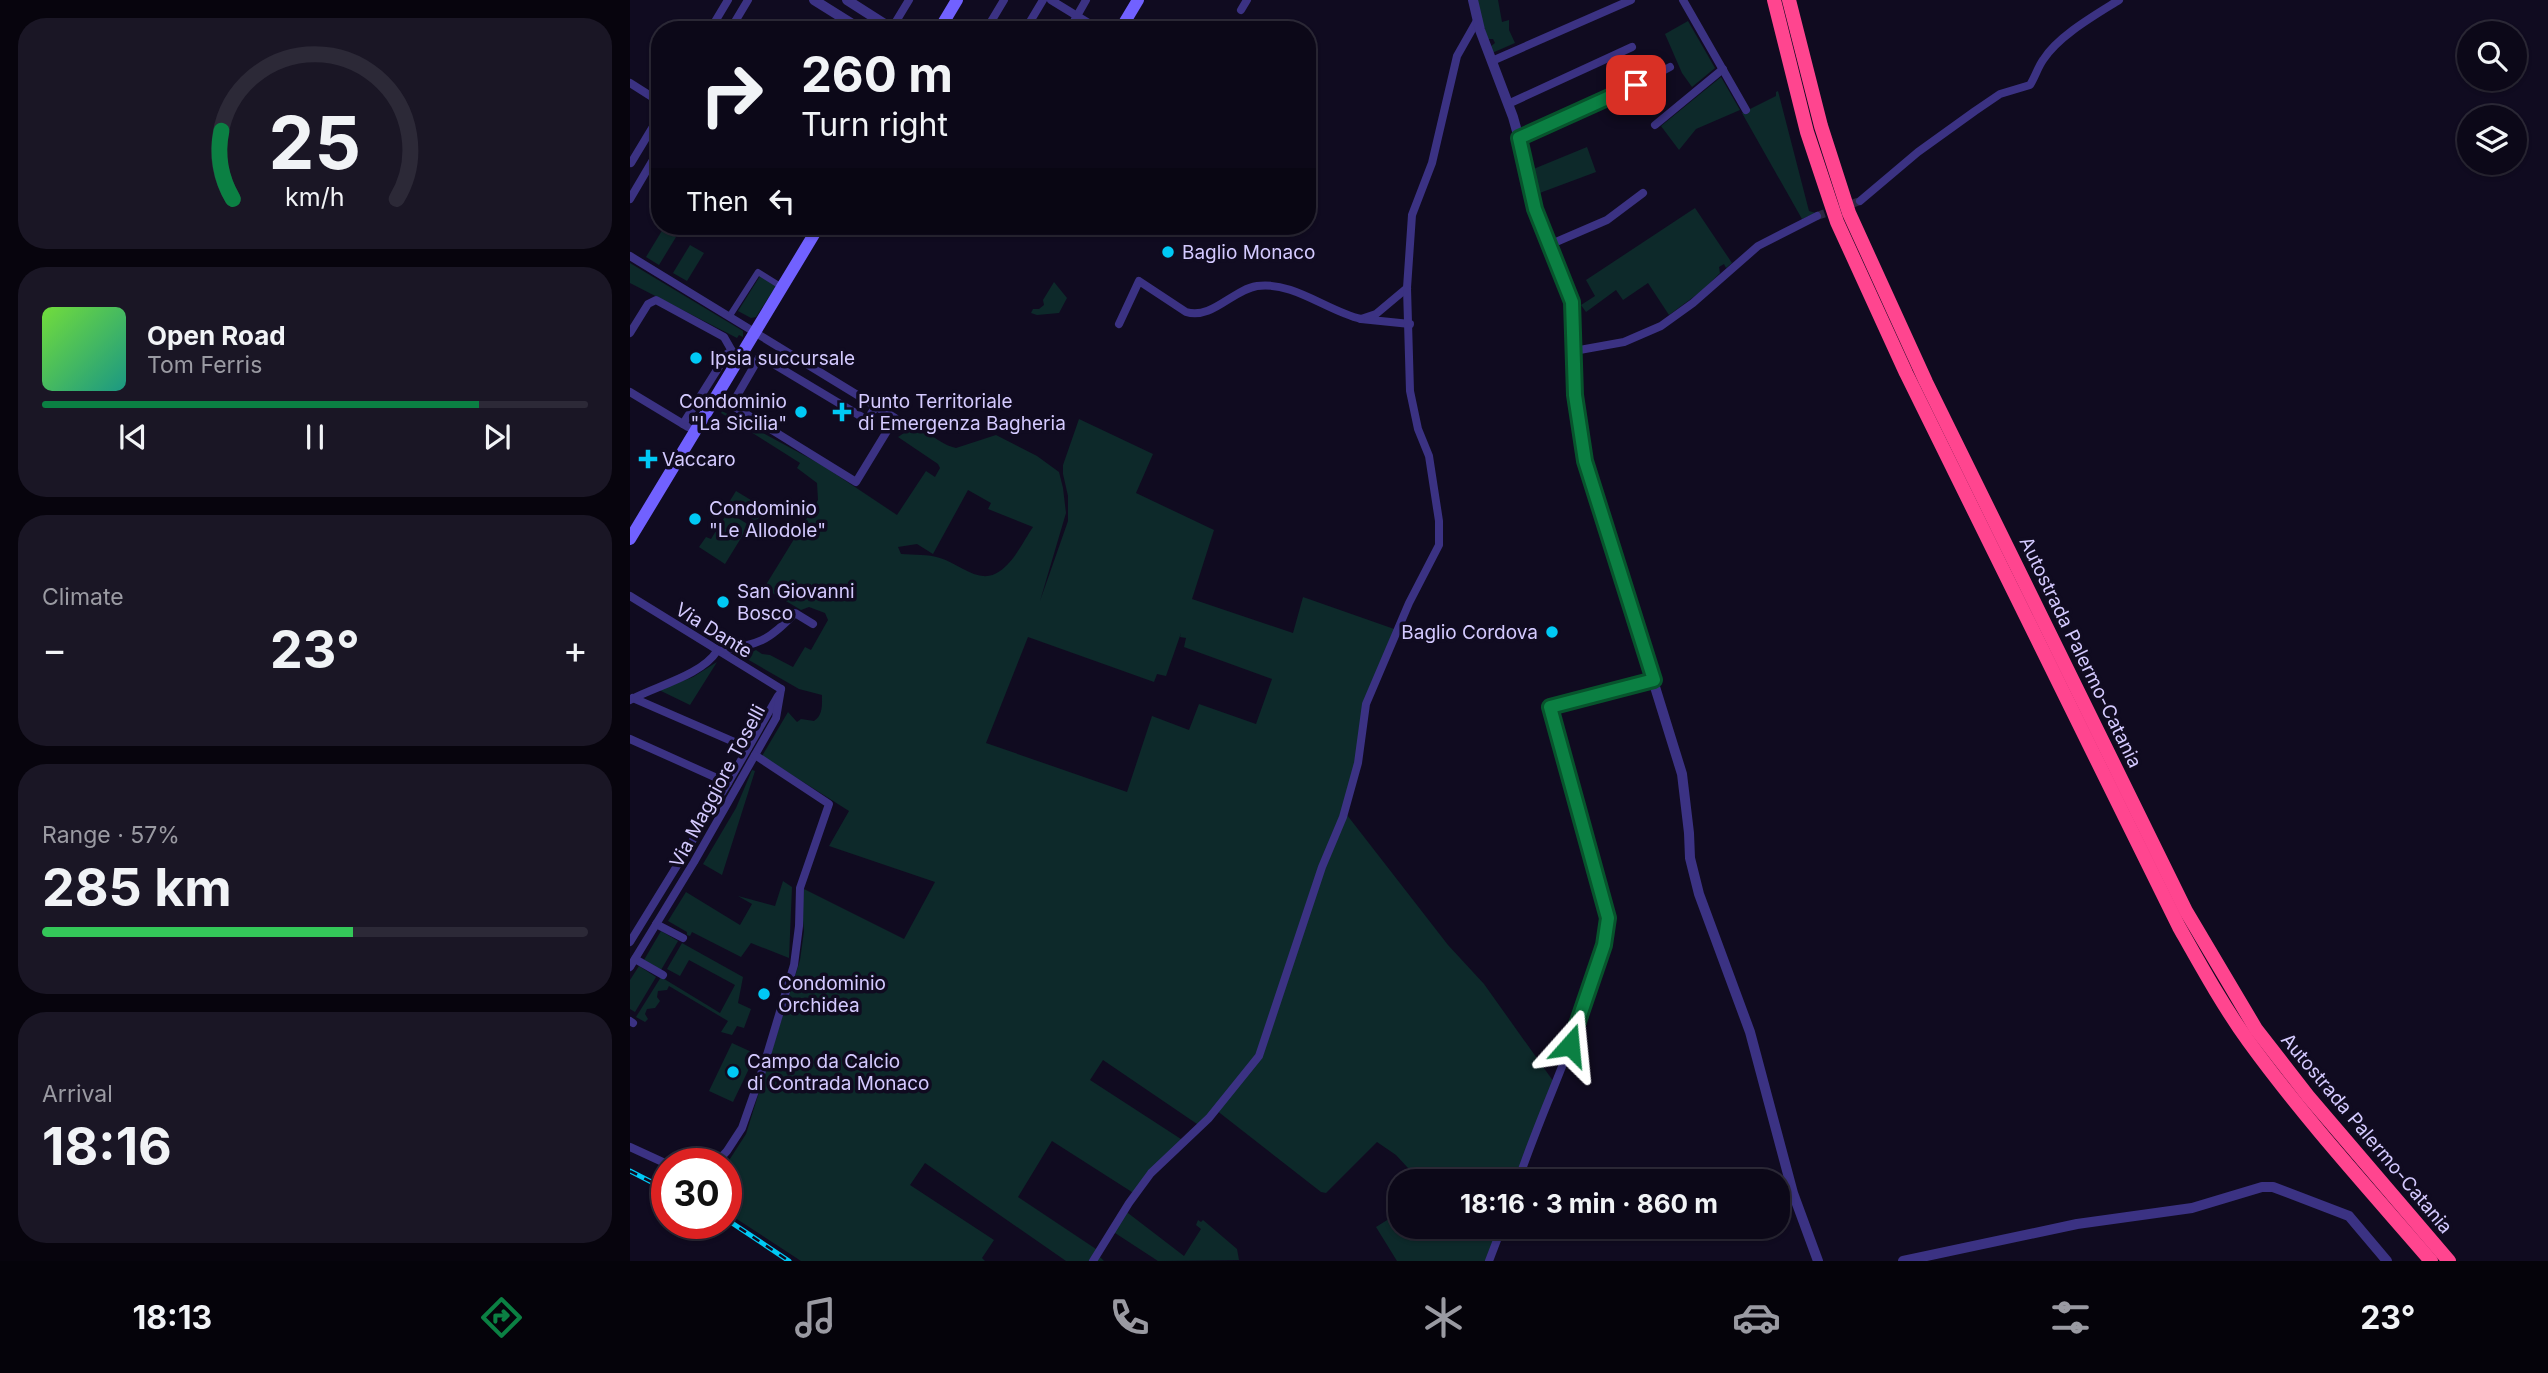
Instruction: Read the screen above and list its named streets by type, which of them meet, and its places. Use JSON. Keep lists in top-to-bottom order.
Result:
{
  "streets": {
    "highway": ["Autostrada Palermo-Catania"],
    "street": ["Via Dante", "Via Maggiore Toselli"]
  },
  "crossings": [
    ["Via Dante", "Via Maggiore Toselli"]
  ],
  "places": {
    "other": [
      "Baglio Monaco",
      "Ipsia succursale",
      "Condominio \"La Sicilia\"",
      "Condominio \"Le Allodole\"",
      "San Giovanni Bosco",
      "Baglio Cordova",
      "Condominio Orchidea",
      "Campo da Calcio di Contrada Monaco"
    ],
    "health": ["Punto Territoriale di Emergenza Bagheria", "Vaccaro"]
  },
  "page": {
    "turn": ["260 m", "Turn right"],
    "then": "Then",
    "song": ["Open Road", "Tom Ferris"],
    "tile": [
      "Climate",
      ["Range · 57%", "285 km"],
      ["Arrival", "18:16"]
    ],
    "heat": ["−", "23°", "+"],
    "limit": "30",
    "trip": "18:16 · 3 min · 860 m",
    "tabs": ["18:13", "23°"],
    "gauge": ["25", "km/h"]
  }
}
